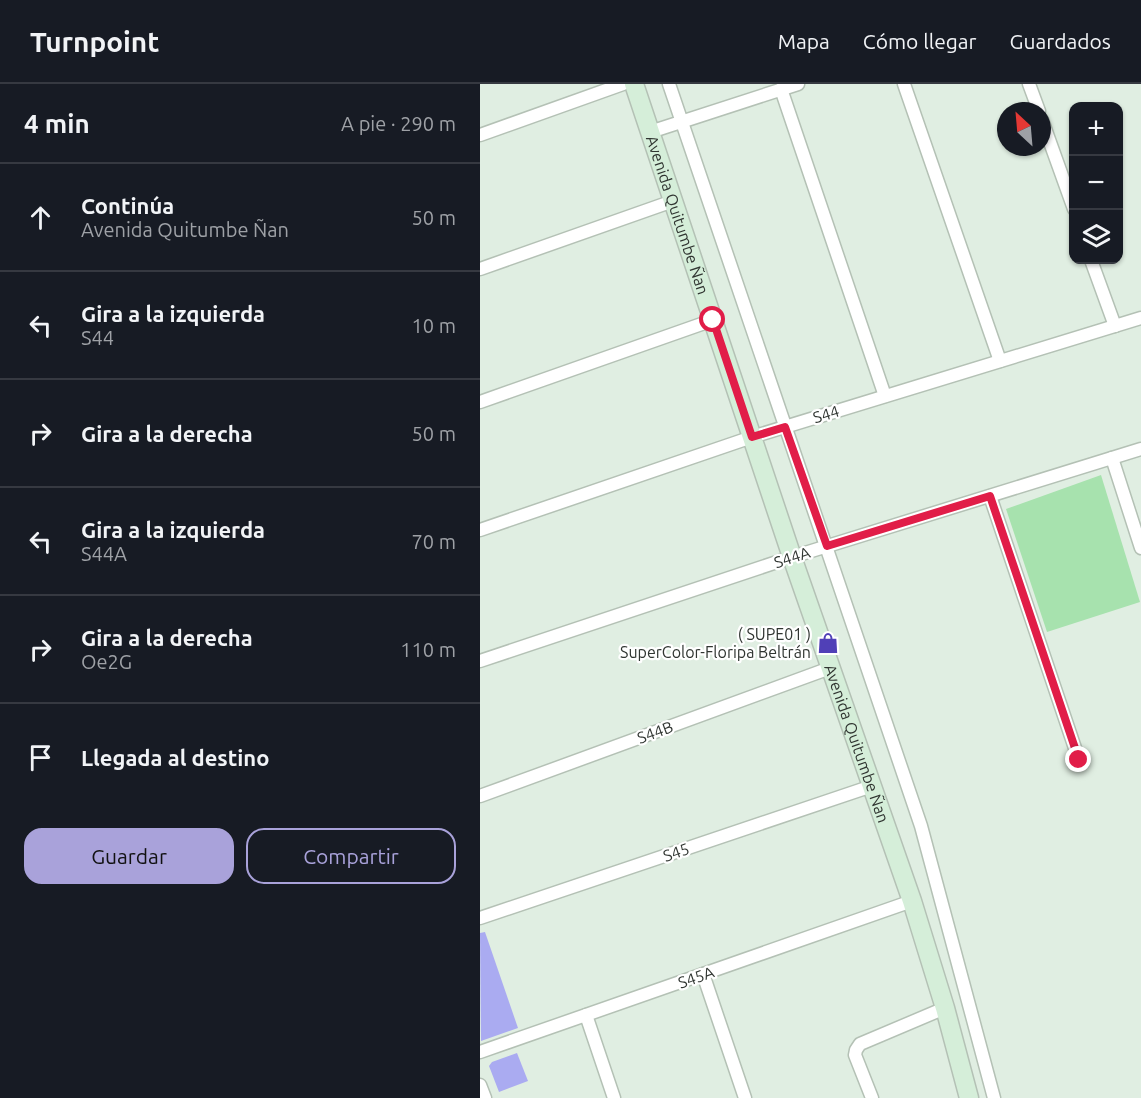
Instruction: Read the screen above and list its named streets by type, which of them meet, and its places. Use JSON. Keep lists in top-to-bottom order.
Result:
{
  "streets": {
    "street": [
      "Avenida Quitumbe Ñan",
      "S44",
      "S44A",
      "S44B",
      "S45",
      "S45A"
    ]
  },
  "crossings": [
    ["Avenida Quitumbe Ñan", "S44"],
    ["Avenida Quitumbe Ñan", "S44A"],
    ["Avenida Quitumbe Ñan", "S44B"],
    ["Avenida Quitumbe Ñan", "S45"],
    ["Avenida Quitumbe Ñan", "S45A"]
  ],
  "places": {
    "shop": ["( SUPE01 ) SuperColor-Floripa Beltrán"]
  },
  "north": "top left",
  "page": {
    "header": "Turnpoint",
    "nav": ["Mapa", "Cómo llegar", "Guardados"],
    "heading": ["4 min", "A pie · 290 m"],
    "map_buttons": ["+", "−"],
    "list": [
      ["Continúa", "Avenida Quitumbe Ñan", "50 m"],
      ["Gira a la izquierda", "S44", "10 m"],
      ["Gira a la derecha", "50 m"],
      ["Gira a la izquierda", "S44A", "70 m"],
      ["Gira a la derecha", "Oe2G", "110 m"],
      "Llegada al destino"
    ],
    "buttons": ["Guardar", "Compartir"]
  }
}
